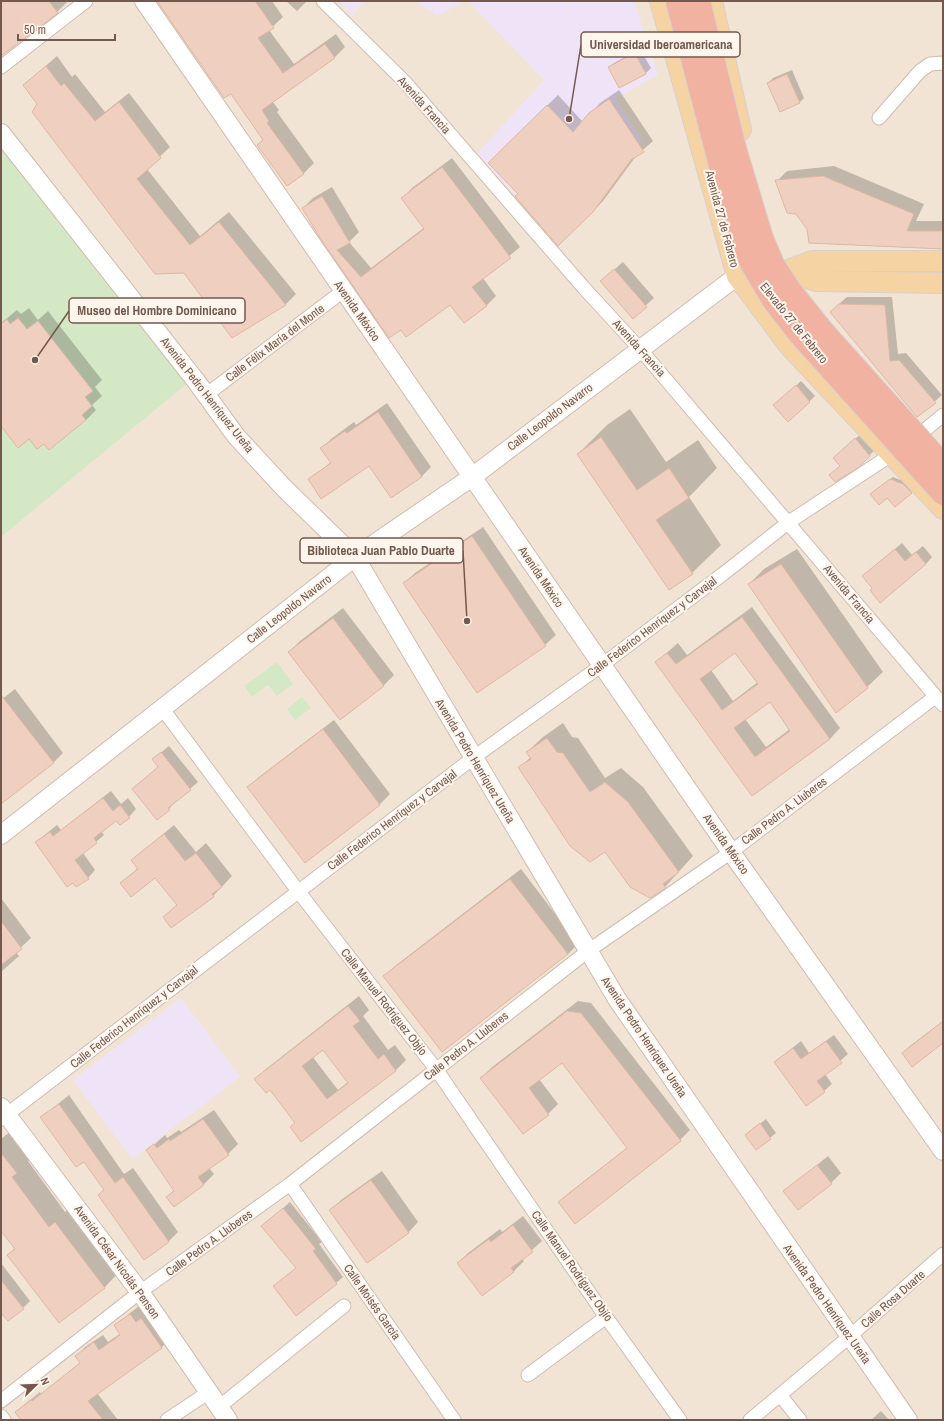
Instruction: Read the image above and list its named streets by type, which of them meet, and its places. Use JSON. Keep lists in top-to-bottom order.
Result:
{
  "streets": {
    "highway": ["Elevado 27 de Febrero"],
    "main road": [
      "Avenida 27 de Febrero",
      "Avenida México",
      "Avenida Pedro Henríquez Ureña",
      "Calle Leopoldo Navarro",
      "Avenida César Nicolás Penson"
    ],
    "street": [
      "Avenida Francia",
      "Calle Félix María del Monte",
      "Calle Federico Henríquez y Carvajal",
      "Calle Pedro A. Lluberes",
      "Calle Manuel Rodríguez Objío",
      "Calle Rosa Duarte",
      "Calle Moisés García"
    ]
  },
  "crossings": [
    ["Avenida Francia", "Calle Leopoldo Navarro"],
    ["Avenida Francia", "Calle Federico Henríquez y Carvajal"],
    ["Avenida Francia", "Calle Pedro A. Lluberes"],
    ["Avenida 27 de Febrero", "Calle Leopoldo Navarro"],
    ["Avenida 27 de Febrero", "Calle Federico Henríquez y Carvajal"],
    ["Avenida México", "Calle Félix María del Monte"],
    ["Avenida México", "Calle Leopoldo Navarro"],
    ["Avenida México", "Calle Federico Henríquez y Carvajal"],
    ["Avenida México", "Calle Pedro A. Lluberes"],
    ["Calle Félix María del Monte", "Avenida Pedro Henríquez Ureña"],
    ["Avenida Pedro Henríquez Ureña", "Calle Leopoldo Navarro"],
    ["Avenida Pedro Henríquez Ureña", "Calle Federico Henríquez y Carvajal"],
    ["Avenida Pedro Henríquez Ureña", "Calle Pedro A. Lluberes"],
    ["Avenida Pedro Henríquez Ureña", "Calle Rosa Duarte"],
    ["Calle Leopoldo Navarro", "Calle Manuel Rodríguez Objío"],
    ["Calle Federico Henríquez y Carvajal", "Calle Manuel Rodríguez Objío"],
    ["Calle Federico Henríquez y Carvajal", "Avenida César Nicolás Penson"],
    ["Calle Pedro A. Lluberes", "Calle Manuel Rodríguez Objío"],
    ["Calle Pedro A. Lluberes", "Avenida César Nicolás Penson"],
    ["Calle Pedro A. Lluberes", "Calle Moisés García"]
  ],
  "places": ["Universidad Iberoamericana", "Museo del Hombre Dominicano", "Biblioteca Juan Pablo Duarte"],
  "scale_bar": "50 m",
  "north": "top right"
}
